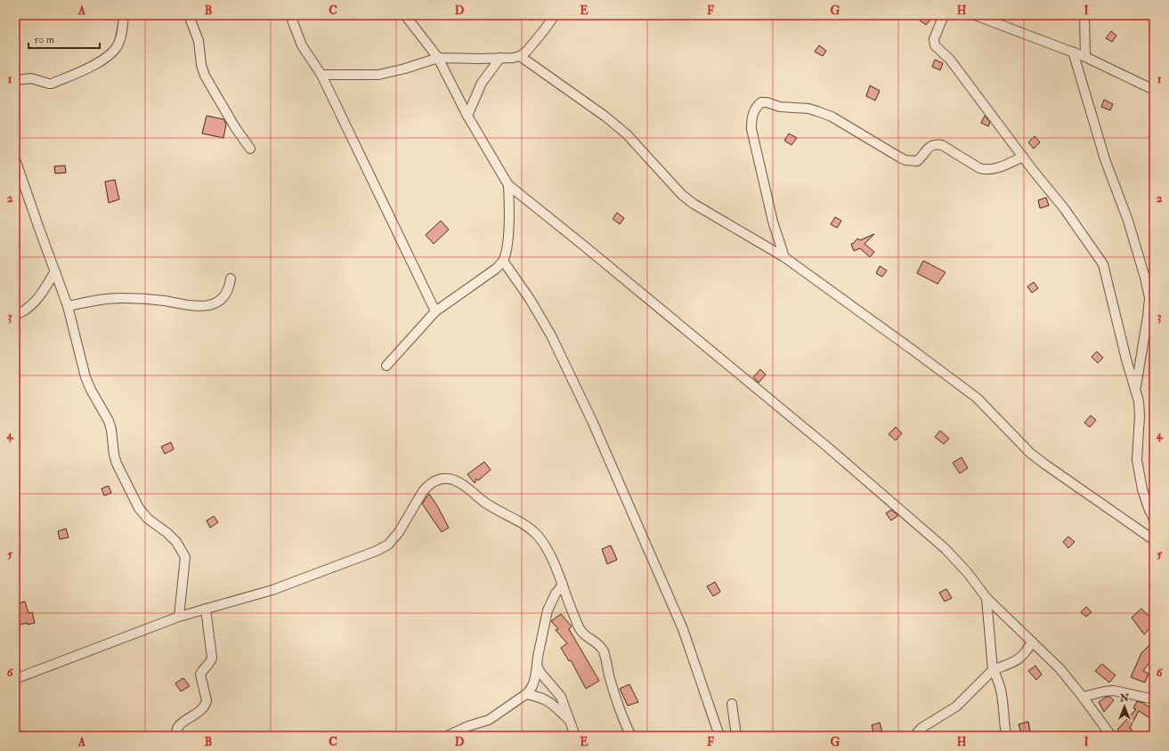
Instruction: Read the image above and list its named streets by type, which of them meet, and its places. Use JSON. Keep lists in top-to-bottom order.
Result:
{
  "scale_bar": "50 m",
  "north": "top",
  "grid": {
    "columns": [
      "A",
      "B",
      "C",
      "D",
      "E",
      "F",
      "G",
      "H",
      "I"
    ],
    "rows": [
      "1",
      "2",
      "3",
      "4",
      "5",
      "6"
    ]
  }
}
